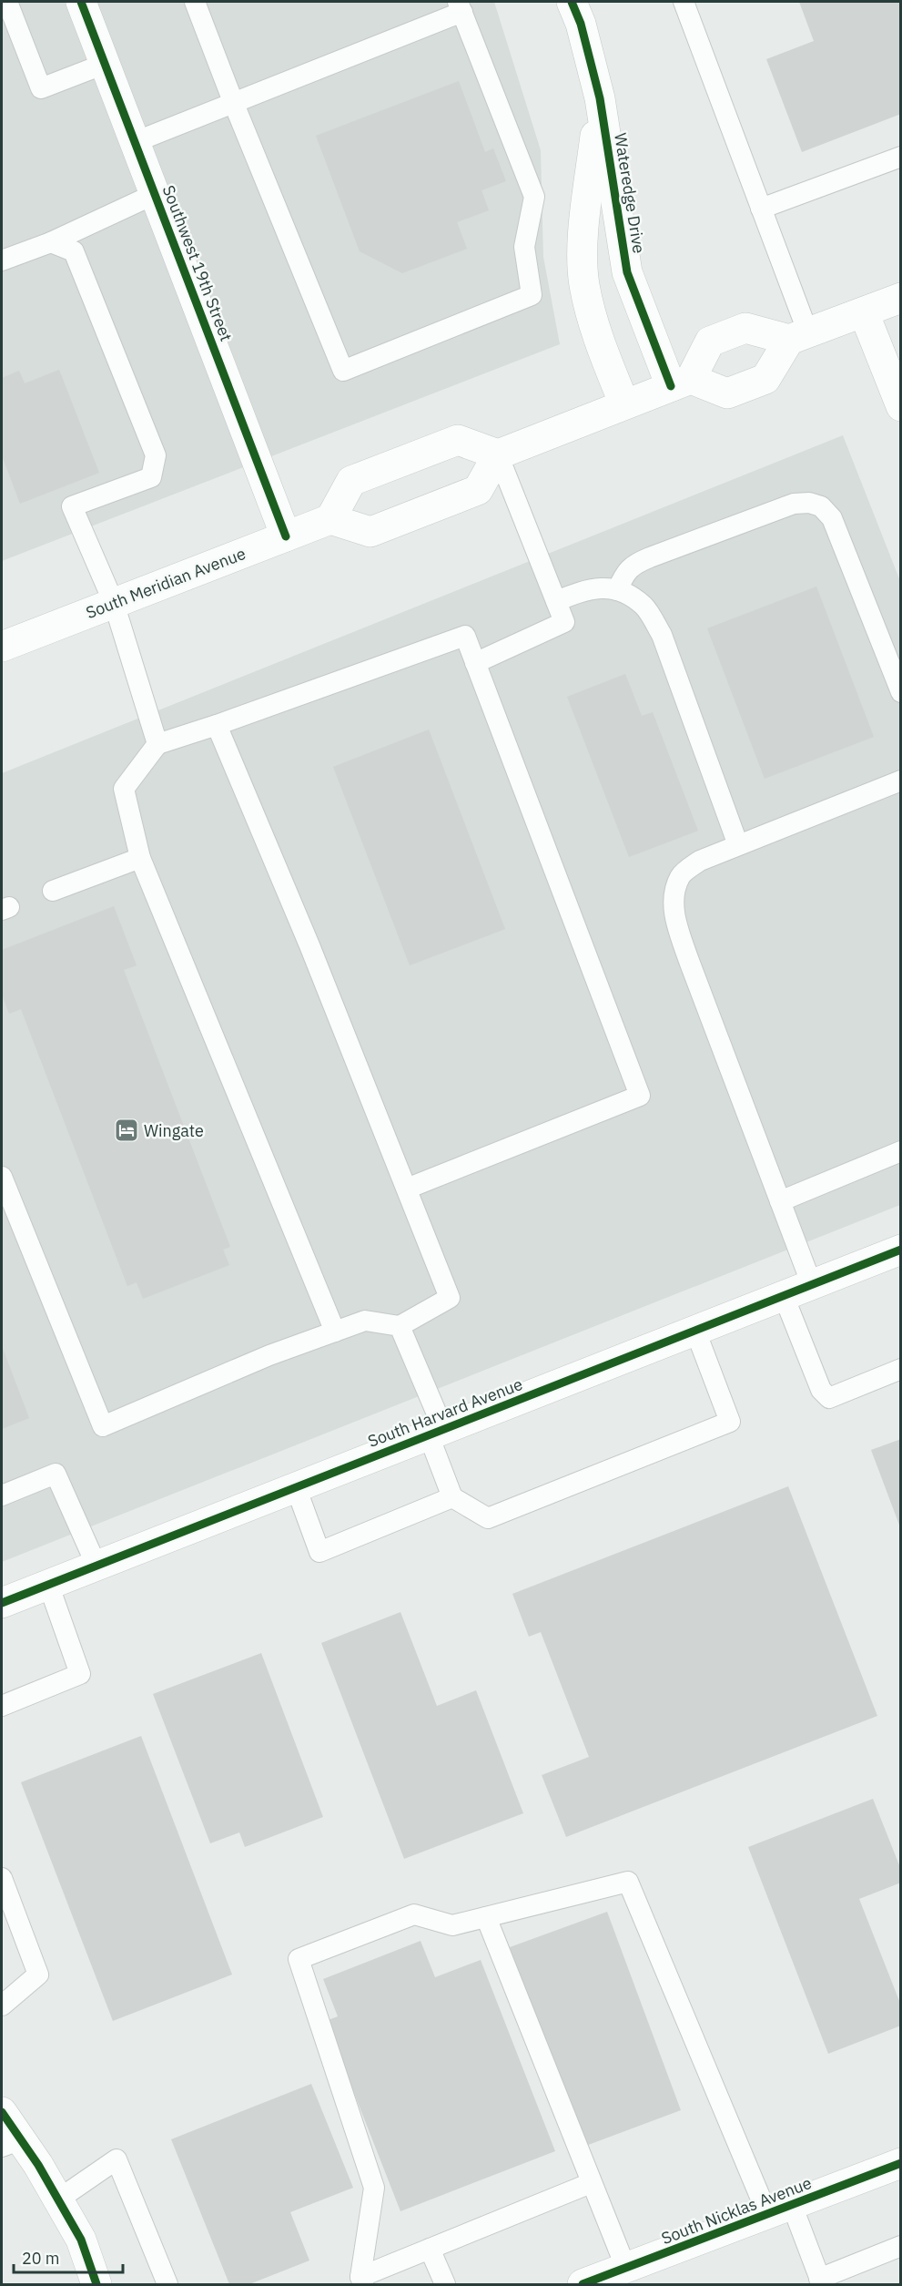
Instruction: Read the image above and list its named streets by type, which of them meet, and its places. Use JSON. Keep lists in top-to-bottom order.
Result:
{
  "streets": {
    "street": [
      "Wateredge Drive",
      "Southwest 19th Street",
      "South Meridian Avenue",
      "South Harvard Avenue",
      "South Nicklas Avenue"
    ]
  },
  "crossings": [
    ["Southwest 19th Street", "South Meridian Avenue"]
  ],
  "places": {
    "hotel": ["Wingate"]
  },
  "scale_bar": "20 m"
}
